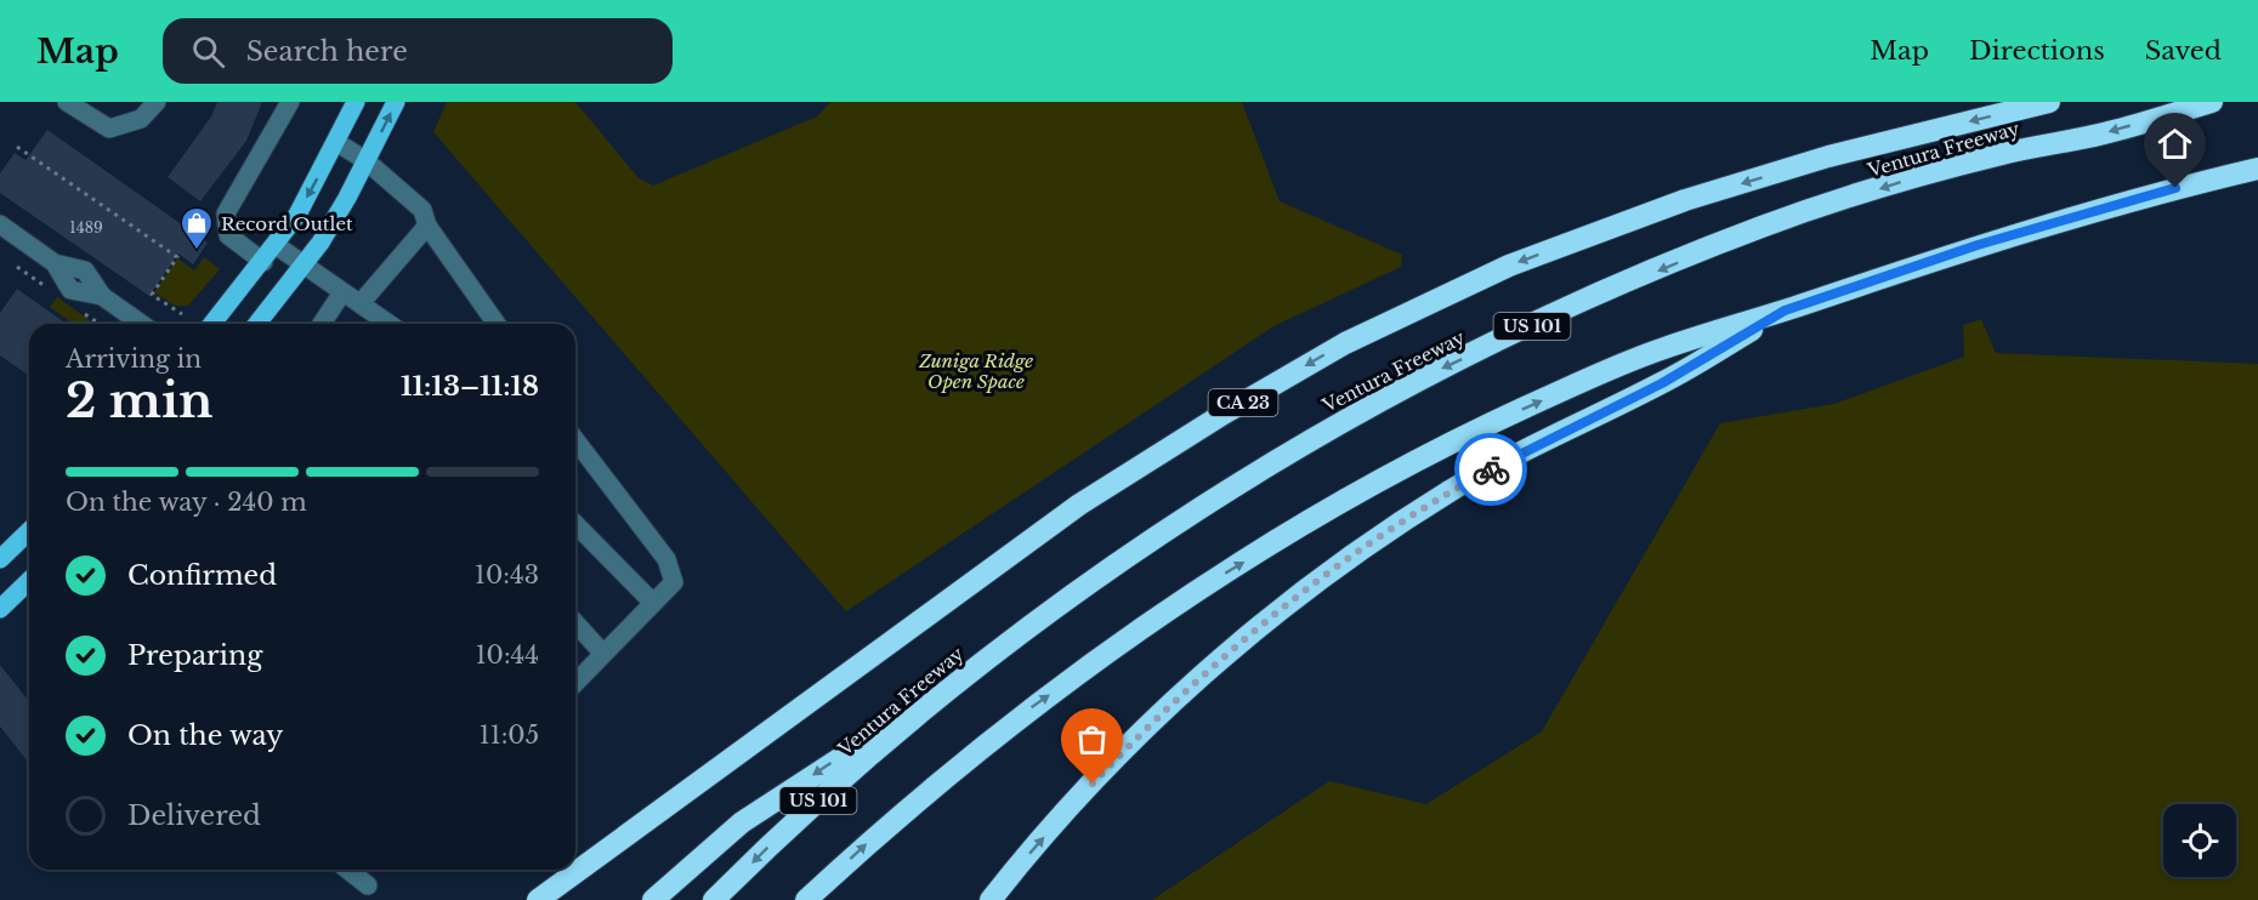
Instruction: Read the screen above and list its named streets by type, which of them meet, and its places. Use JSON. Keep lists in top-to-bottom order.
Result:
{
  "streets": {
    "highway": ["Ventura Freeway", "US 101", "CA 23"]
  },
  "parks": ["Zuniga Ridge Open Space"],
  "places": {
    "shop": ["Record Outlet"]
  },
  "house_numbers": ["1489"],
  "page": {
    "header": "Map",
    "search": "Search here",
    "nav": ["Map", "Directions", "Saved"],
    "heading": ["2 min", "Arriving in", "11:13–11:18"],
    "bar": "On the way · 240 m",
    "list": [
      ["Confirmed", "10:43"],
      ["Preparing", "10:44"],
      ["On the way", "11:05"],
      "Delivered"
    ]
  }
}
